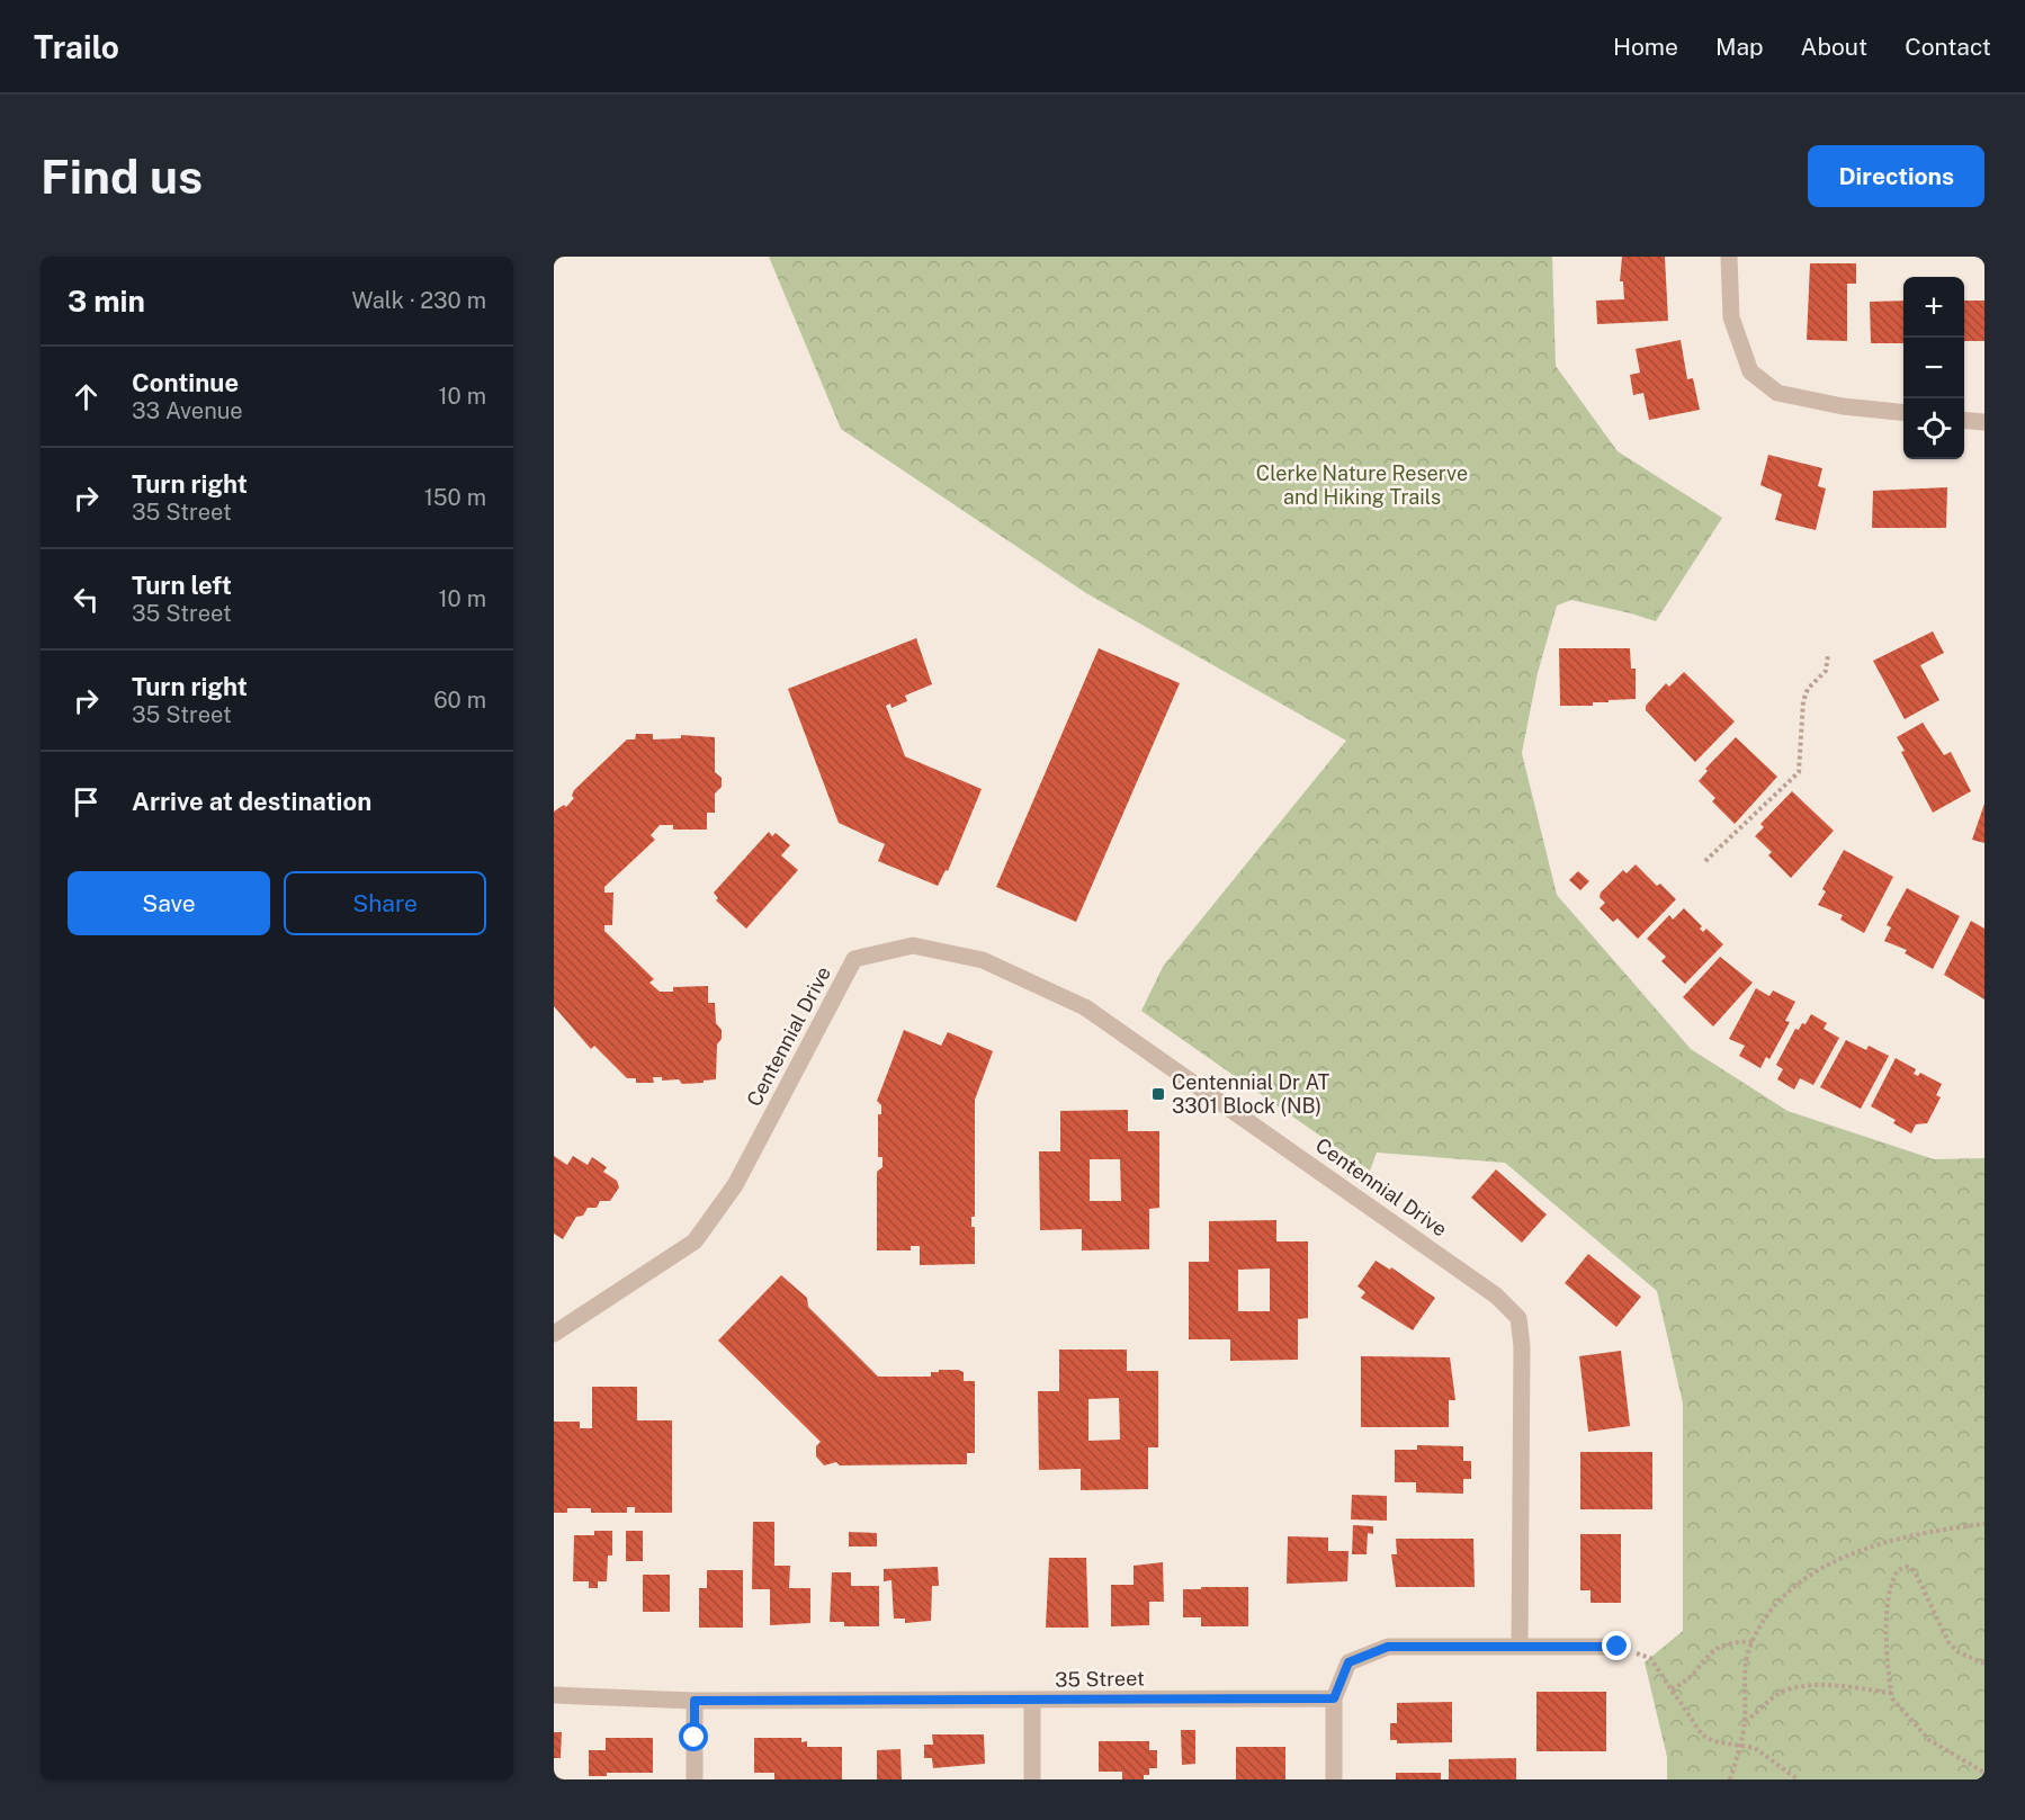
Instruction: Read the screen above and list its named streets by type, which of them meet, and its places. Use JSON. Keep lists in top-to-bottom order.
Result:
{
  "streets": {
    "street": ["Centennial Drive", "35 Street"]
  },
  "parks": ["Clerke Nature Reserve and Hiking Trails"],
  "places": {
    "transit": ["Centennial Dr AT 3301 Block (NB)"]
  },
  "page": {
    "header": "Trailo",
    "nav": [
      "Home",
      "Map",
      "About",
      "Contact"
    ],
    "buttons": [
      "Directions",
      ["Save", "Share"]
    ],
    "title": "Find us",
    "heading": ["3 min", "Walk · 230 m"],
    "map_buttons": ["+", "−"],
    "list": [
      ["Continue", "33 Avenue", "10 m"],
      ["Turn right", "35 Street", "150 m"],
      ["Turn left", "35 Street", "10 m"],
      ["Turn right", "35 Street", "60 m"],
      "Arrive at destination"
    ]
  }
}
